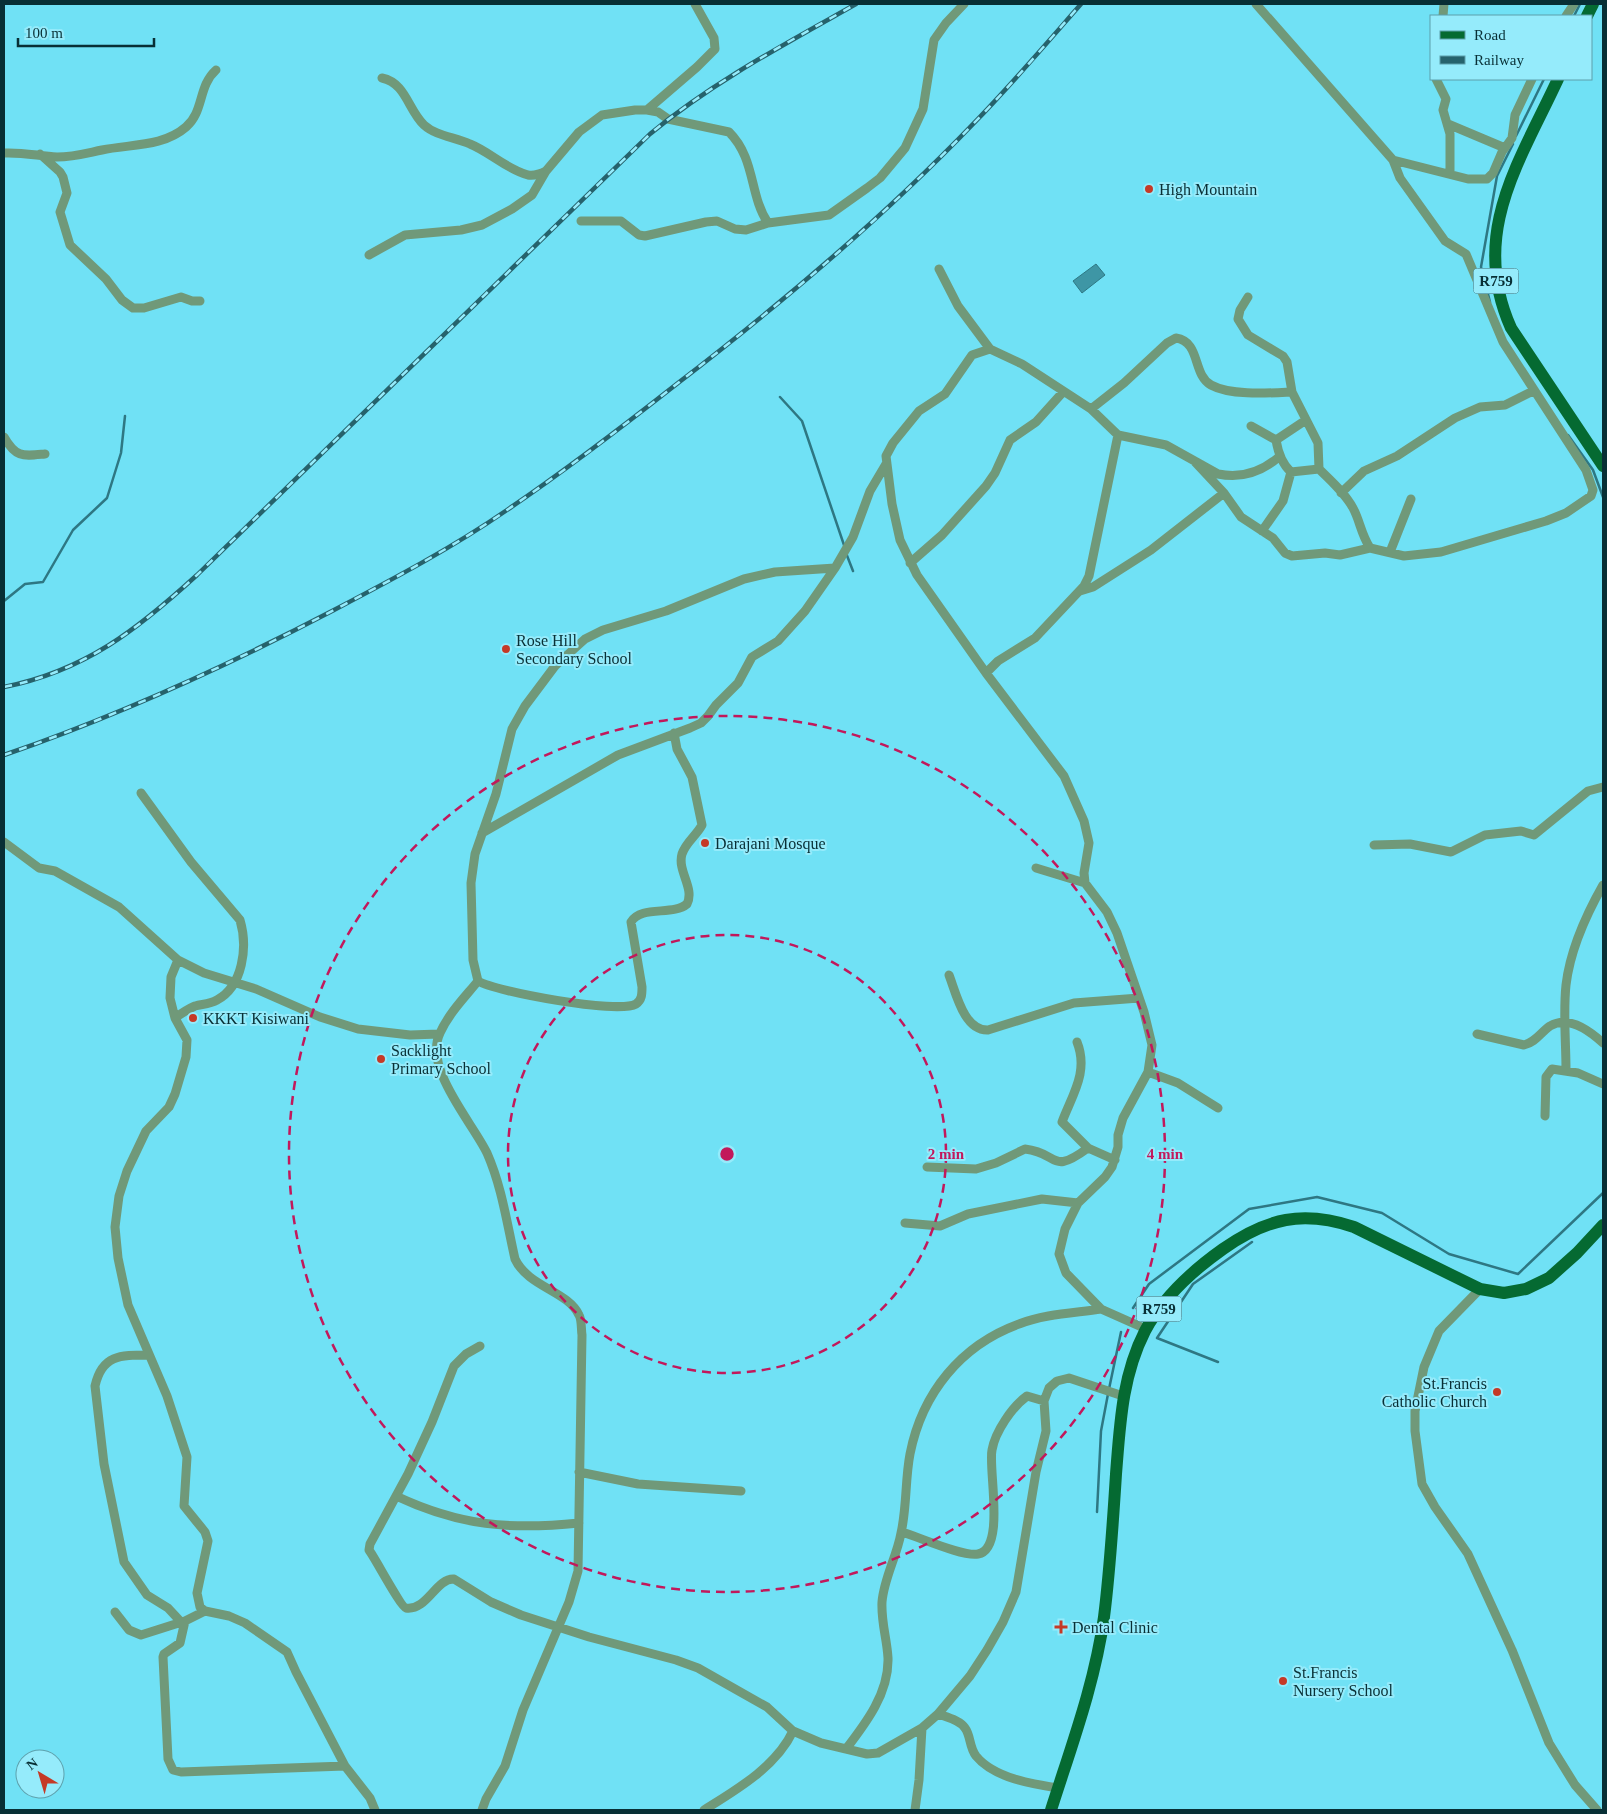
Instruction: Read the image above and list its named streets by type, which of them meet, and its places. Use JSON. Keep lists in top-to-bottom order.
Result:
{
  "streets": {
    "main road": ["R759"]
  },
  "places": {
    "other": [
      "High Mountain",
      "Rose Hill Secondary School",
      "Darajani Mosque",
      "KKKT Kisiwani",
      "Sacklight Primary School",
      "St.Francis Catholic Church",
      "St.Francis Nursery School"
    ],
    "health": ["Dental Clinic"]
  },
  "legend": ["Road", "Railway"],
  "scale_bar": "100 m",
  "north": "top left",
  "rings": ["2 min", "4 min"]
}
